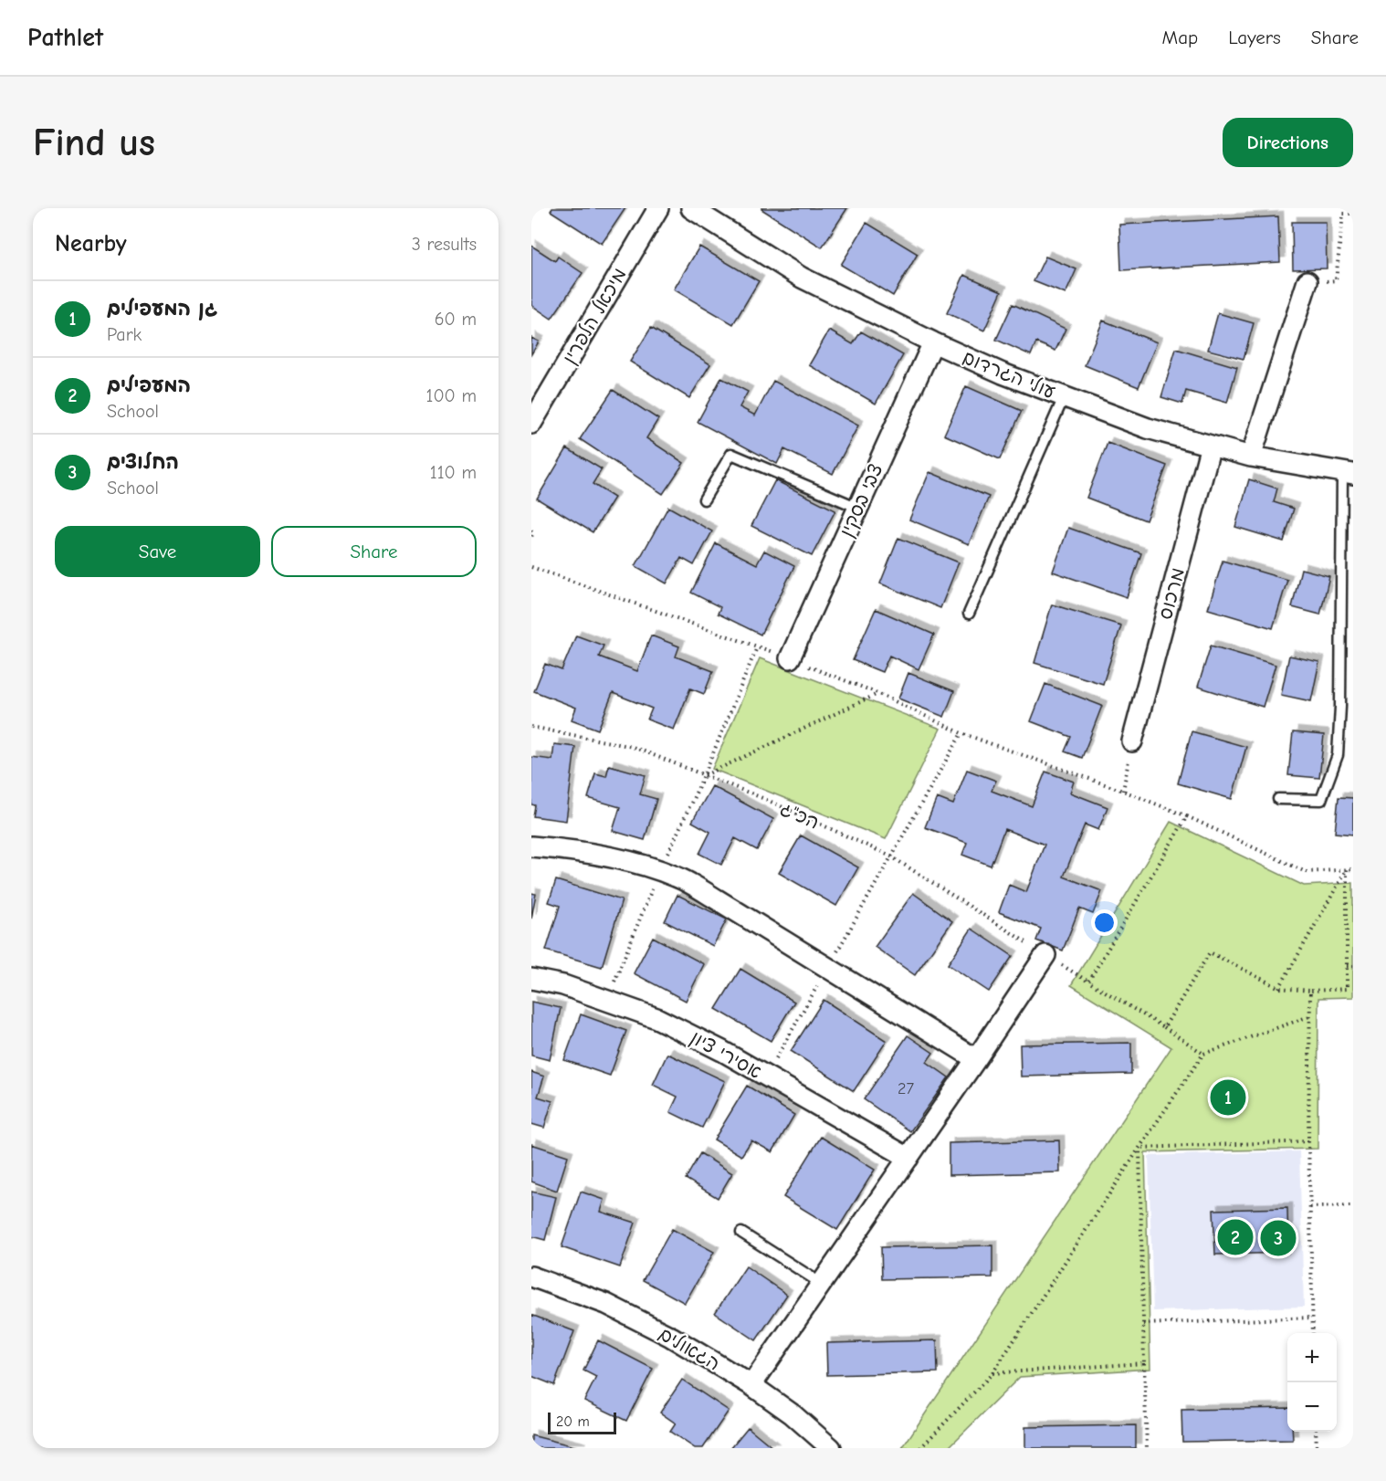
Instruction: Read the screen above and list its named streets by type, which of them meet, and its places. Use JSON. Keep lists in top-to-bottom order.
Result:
{
  "streets": {
    "street": [
      "מיכאל הלפרין",
      "עולי הגרדום",
      "צבי בסקין",
      "מרכוס",
      "אסירי ציון",
      "הגאולים"
    ],
    "path": ["הכ\"ג"]
  },
  "crossings": [
    ["עולי הגרדום", "צבי בסקין"],
    ["עולי הגרדום", "מרכוס"]
  ],
  "house_numbers": ["27"],
  "scale_bar": "20 m",
  "page": {
    "header": "Pathlet",
    "nav": ["Map", "Layers", "Share"],
    "buttons": [
      "Directions",
      ["Save", "Share"]
    ],
    "title": "Find us",
    "heading": ["Nearby", "3 results"],
    "list": [
      {
        "mark": "1",
        "name": "גן המעפילים",
        "note": "Park",
        "value": "60 m"
      },
      {
        "mark": "2",
        "name": "המעפילים",
        "note": "School",
        "value": "100 m"
      },
      {
        "mark": "3",
        "name": "החלוצים",
        "note": "School",
        "value": "110 m"
      }
    ],
    "pins": ["1", "2", "3"],
    "map_buttons": ["+", "−"],
    "scale": "20 m"
  }
}
